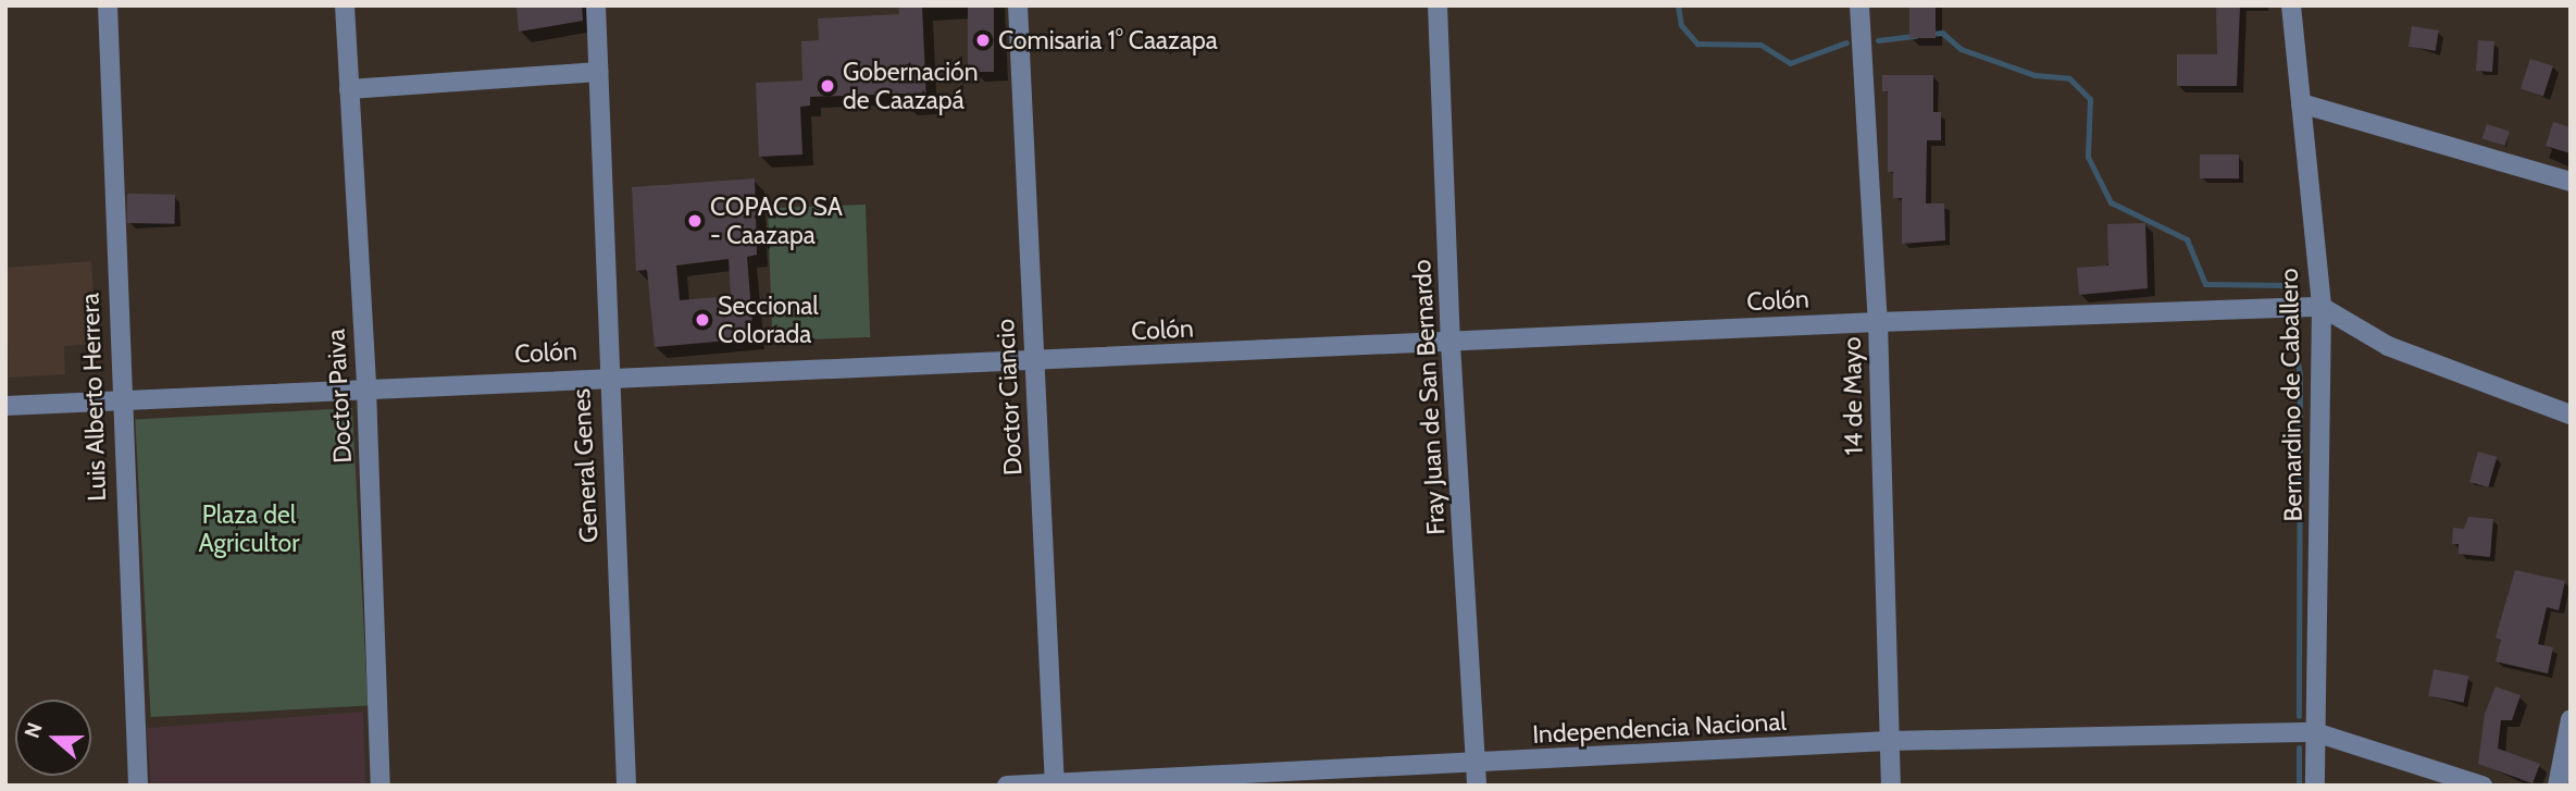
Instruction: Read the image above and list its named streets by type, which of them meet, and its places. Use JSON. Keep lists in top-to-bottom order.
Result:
{
  "streets": {
    "street": [
      "Colón",
      "Bernardino de Caballero",
      "Doctor Paiva",
      "14 de Mayo",
      "Luis Alberto Herrera",
      "Doctor Ciancio",
      "Fray Juan de San Bernardo",
      "General Genes",
      "Independencia Nacional"
    ]
  },
  "crossings": [
    ["Colón", "Bernardino de Caballero"],
    ["Colón", "Doctor Paiva"],
    ["Colón", "14 de Mayo"],
    ["Colón", "Luis Alberto Herrera"],
    ["Colón", "Doctor Ciancio"],
    ["Colón", "Fray Juan de San Bernardo"],
    ["Colón", "General Genes"],
    ["Bernardino de Caballero", "Independencia Nacional"],
    ["14 de Mayo", "Independencia Nacional"],
    ["Doctor Ciancio", "Independencia Nacional"],
    ["Fray Juan de San Bernardo", "Independencia Nacional"]
  ],
  "parks": ["Plaza del Agricultor"],
  "places": [
    "Comisaria 1° Caazapa",
    "Gobernación de Caazapá",
    "COPACO SA - Caazapa",
    "Seccional Colorada"
  ],
  "north": "left"
}
